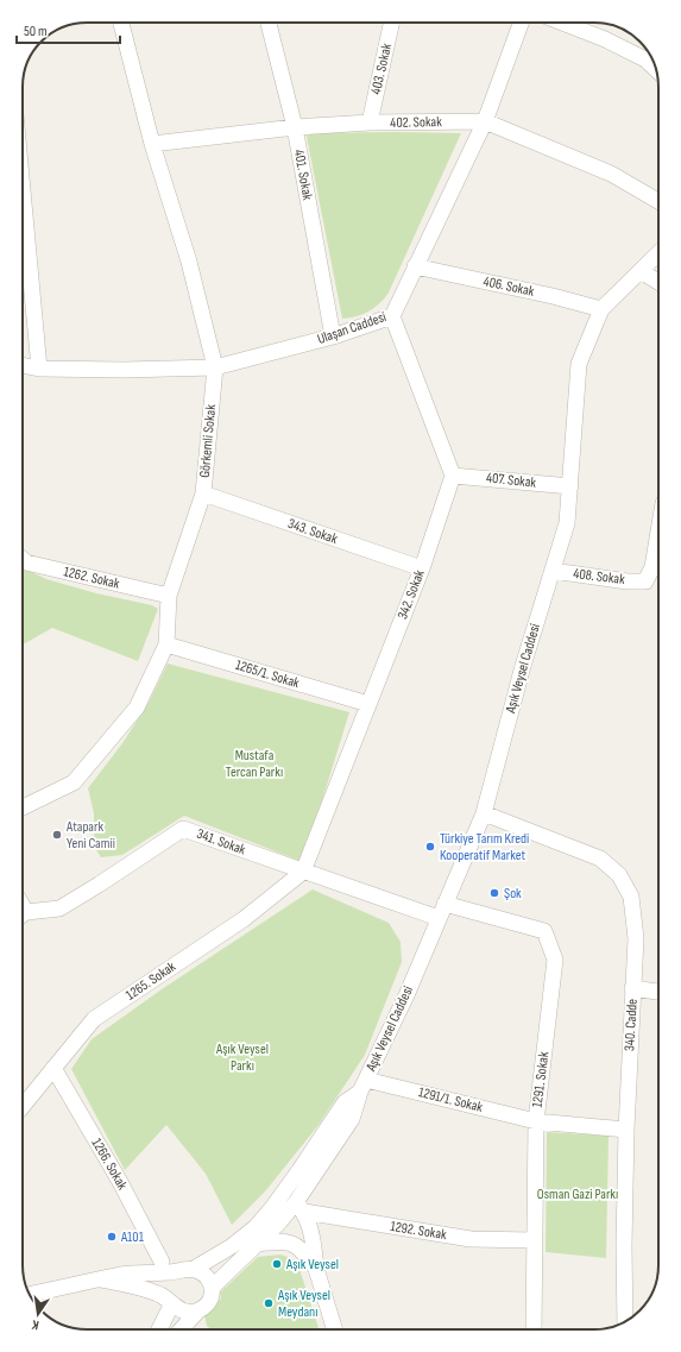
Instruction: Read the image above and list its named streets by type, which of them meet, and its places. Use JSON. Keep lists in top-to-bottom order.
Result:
{
  "streets": {
    "street": [
      "403. Sokak",
      "402. Sokak",
      "401. Sokak",
      "406. Sokak",
      "Ulaşan Caddesi",
      "Görkemli Sokak",
      "407. Sokak",
      "343. Sokak",
      "408. Sokak",
      "1262. Sokak",
      "342. Sokak",
      "Aşık Veysel Caddesi",
      "1265/1. Sokak",
      "341. Sokak",
      "1265. Sokak",
      "340. Cadde",
      "1291. Sokak",
      "1291/1. Sokak",
      "1266. Sokak",
      "1292. Sokak"
    ]
  },
  "crossings": [
    ["403. Sokak", "402. Sokak"],
    ["402. Sokak", "401. Sokak"],
    ["402. Sokak", "Ulaşan Caddesi"],
    ["402. Sokak", "Görkemli Sokak"],
    ["401. Sokak", "Ulaşan Caddesi"],
    ["406. Sokak", "Ulaşan Caddesi"],
    ["406. Sokak", "Aşık Veysel Caddesi"],
    ["Ulaşan Caddesi", "Görkemli Sokak"],
    ["Görkemli Sokak", "343. Sokak"],
    ["Görkemli Sokak", "1262. Sokak"],
    ["Görkemli Sokak", "1265/1. Sokak"],
    ["407. Sokak", "342. Sokak"],
    ["407. Sokak", "Aşık Veysel Caddesi"],
    ["343. Sokak", "342. Sokak"],
    ["408. Sokak", "Aşık Veysel Caddesi"],
    ["342. Sokak", "1265/1. Sokak"],
    ["342. Sokak", "341. Sokak"],
    ["342. Sokak", "1265. Sokak"],
    ["Aşık Veysel Caddesi", "341. Sokak"],
    ["Aşık Veysel Caddesi", "340. Cadde"],
    ["Aşık Veysel Caddesi", "1291. Sokak"],
    ["Aşık Veysel Caddesi", "1291/1. Sokak"],
    ["Aşık Veysel Caddesi", "1292. Sokak"],
    ["341. Sokak", "1265. Sokak"],
    ["341. Sokak", "1291. Sokak"],
    ["1265. Sokak", "1266. Sokak"],
    ["340. Cadde", "1291/1. Sokak"],
    ["1291. Sokak", "1291/1. Sokak"],
    ["1291. Sokak", "1292. Sokak"]
  ],
  "parks": ["Mustafa Tercan Parkı", "Aşık Veysel Parkı", "Osman Gazi Parkı"],
  "places": [
    "Atapark Yeni Camii",
    "Türkiye Tarım Kredi Kooperatif Market",
    "Şok",
    "A101",
    "Aşık Veysel",
    "Aşık Veysel Meydanı"
  ],
  "scale_bar": "50 m",
  "north": "bottom"
}
